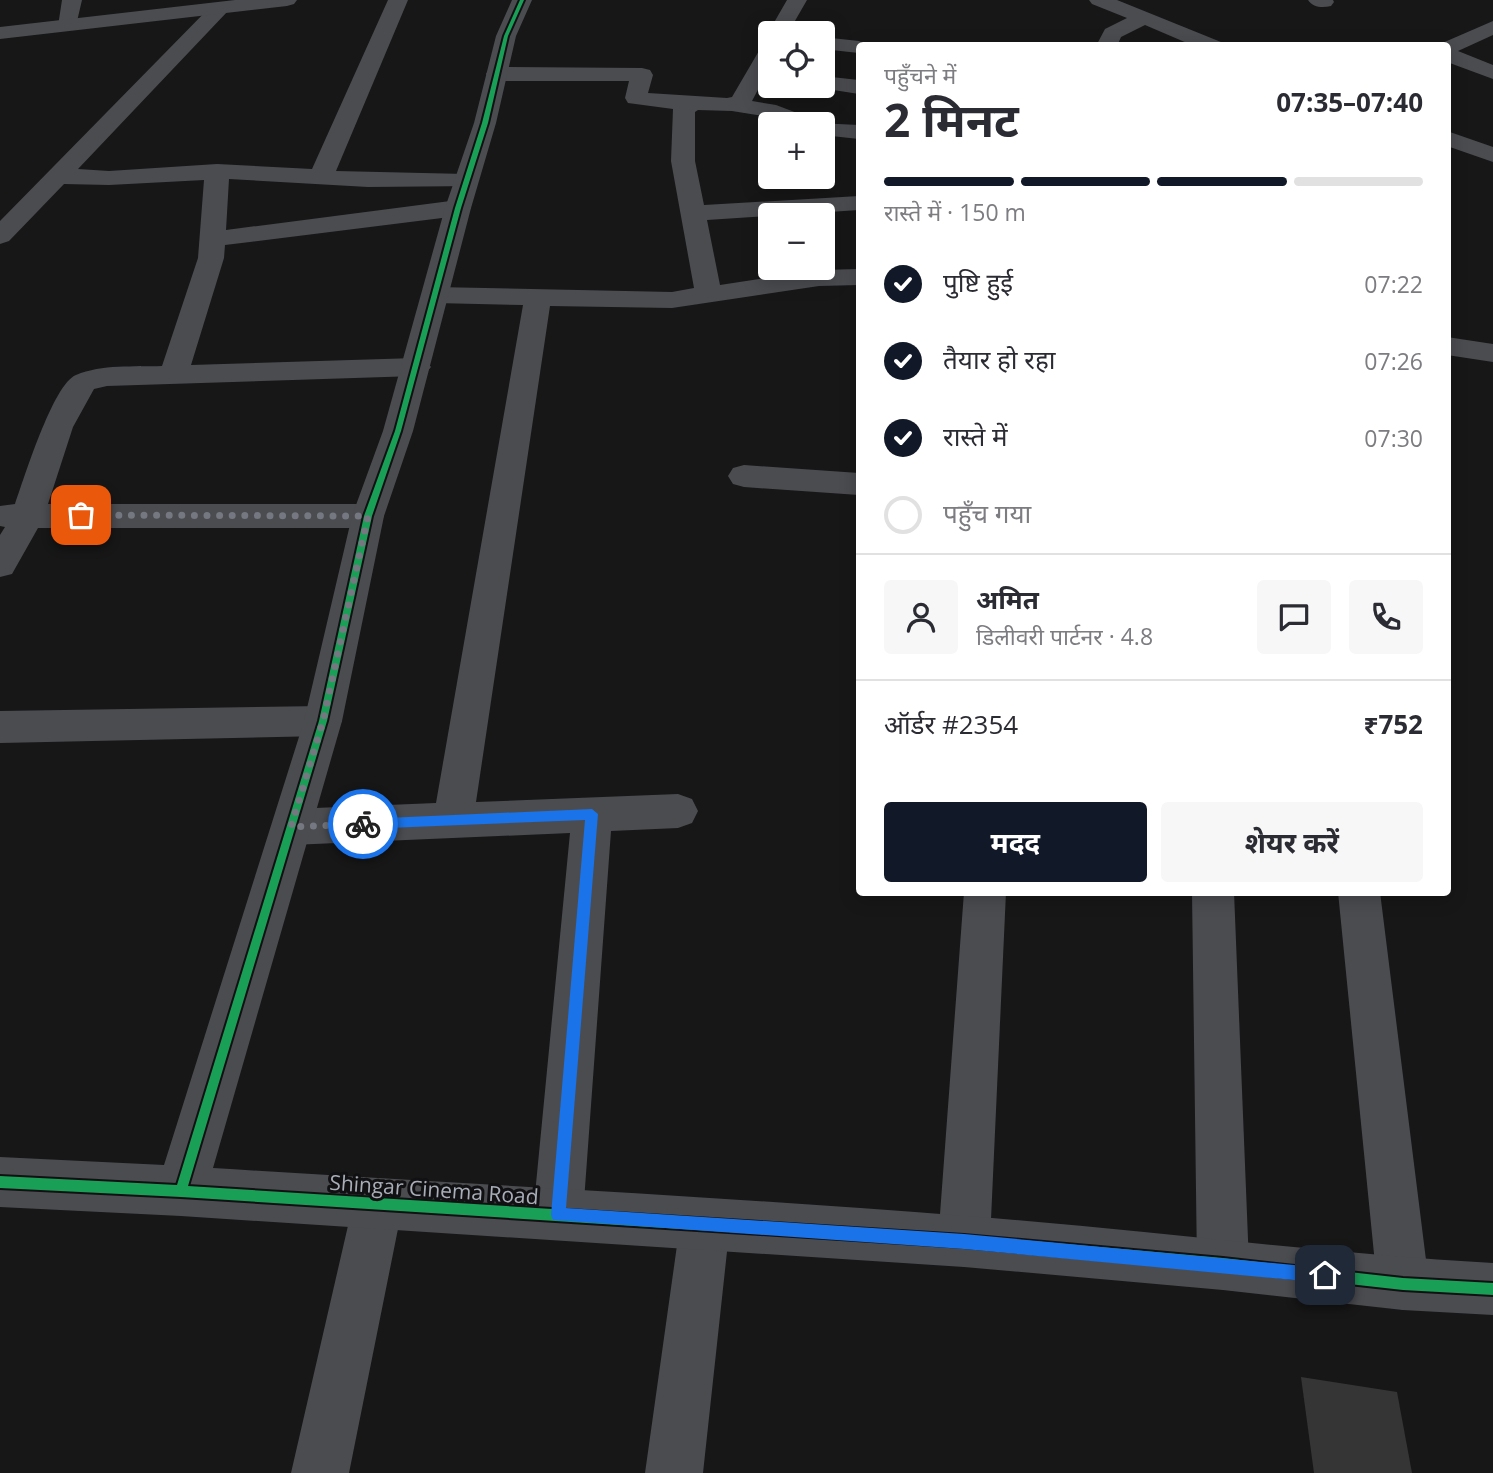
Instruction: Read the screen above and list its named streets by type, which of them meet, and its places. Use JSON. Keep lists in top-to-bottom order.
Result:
{
  "streets": {
    "street": ["Shingar Cinema Road"]
  },
  "page": {
    "map_buttons": ["+", "−"],
    "heading": ["2 मिनट", "पहुँचने में", "07:35–07:40"],
    "panel": [
      "अमित",
      "डिलीवरी पार्टनर · 4.8",
      "ऑर्डर #2354",
      "₹752"
    ],
    "bar": "रास्ते में · 150 m",
    "list": [
      ["पुष्टि हुई", "07:22"],
      ["तैयार हो रहा", "07:26"],
      ["रास्ते में", "07:30"],
      "पहुँच गया"
    ],
    "buttons": ["मदद", "शेयर करें"]
  }
}
